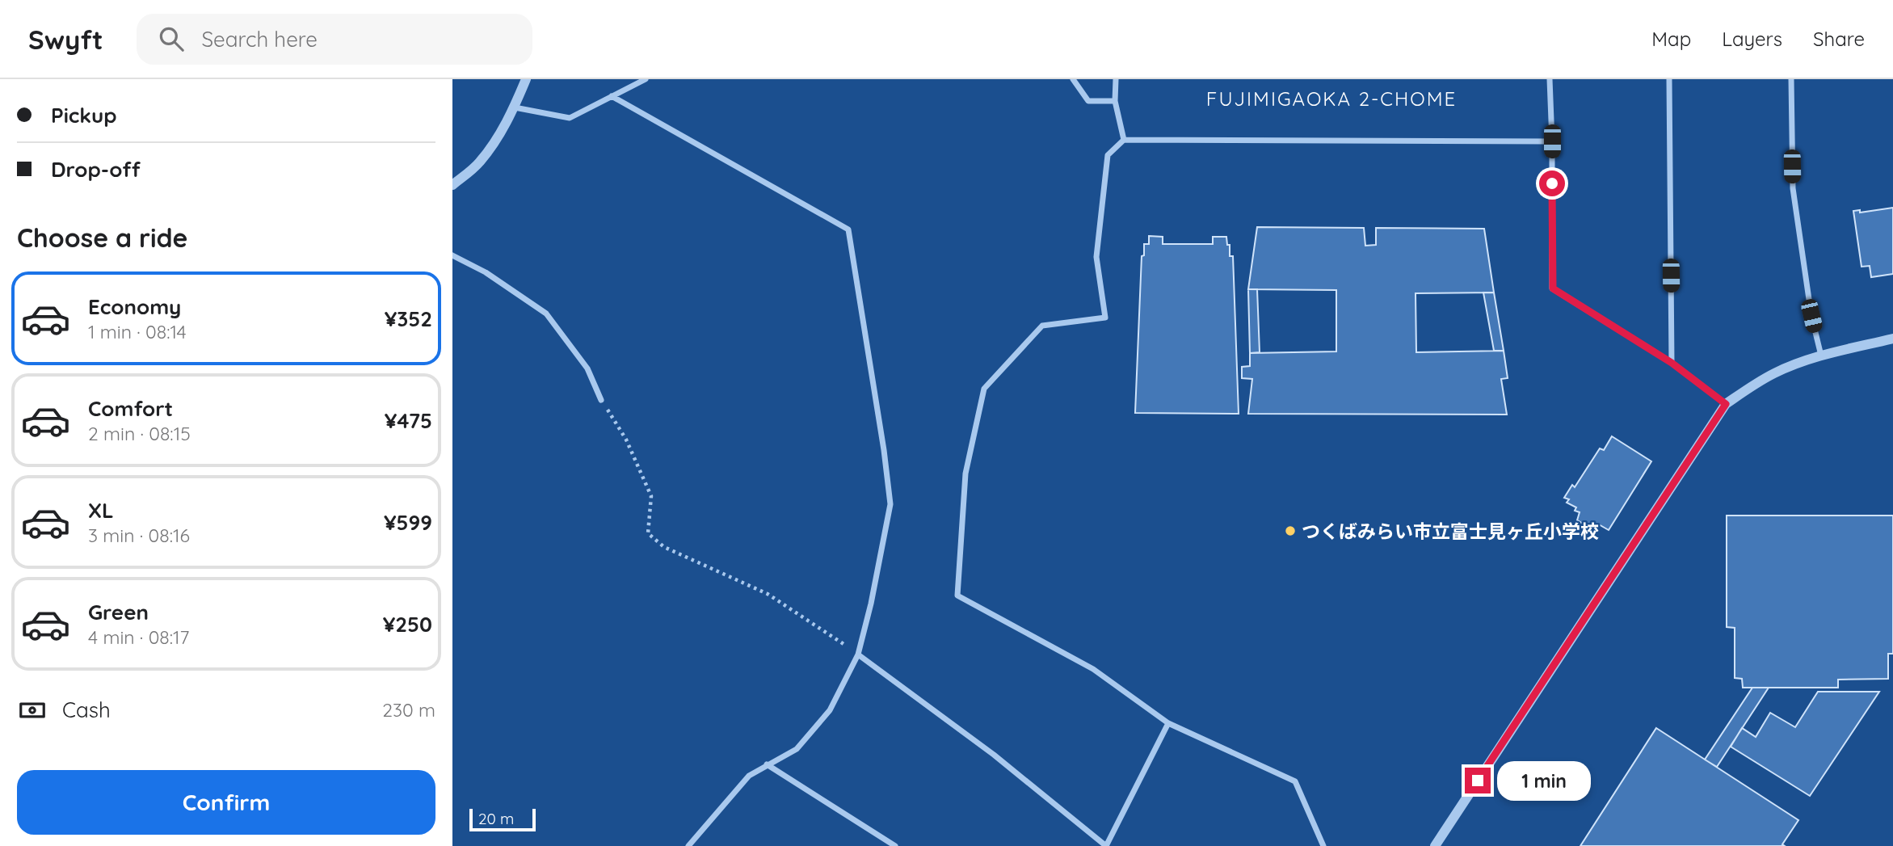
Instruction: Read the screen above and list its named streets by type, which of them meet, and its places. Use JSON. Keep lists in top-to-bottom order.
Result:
{
  "districts": ["FUJIMIGAOKA 2-CHOME"],
  "places": ["つくばみらい市立富士見ヶ丘小学校"],
  "scale_bar": "20 m",
  "page": {
    "header": "Swyft",
    "search": "Search here",
    "nav": ["Map", "Layers", "Share"],
    "banner": ["Pickup", "Drop-off"],
    "heading": "Choose a ride",
    "list": [
      {
        "name": "Economy",
        "note": "1 min · 08:14",
        "value": "¥352"
      },
      {
        "name": "Comfort",
        "note": "2 min · 08:15",
        "value": "¥475"
      },
      {
        "name": "XL",
        "note": "3 min · 08:16",
        "value": "¥599"
      },
      {
        "name": "Green",
        "note": "4 min · 08:17",
        "value": "¥250"
      }
    ],
    "pay": ["Cash", "230 m"],
    "buttons": "Confirm",
    "bubble": "1 min",
    "scale": "20 m"
  }
}
